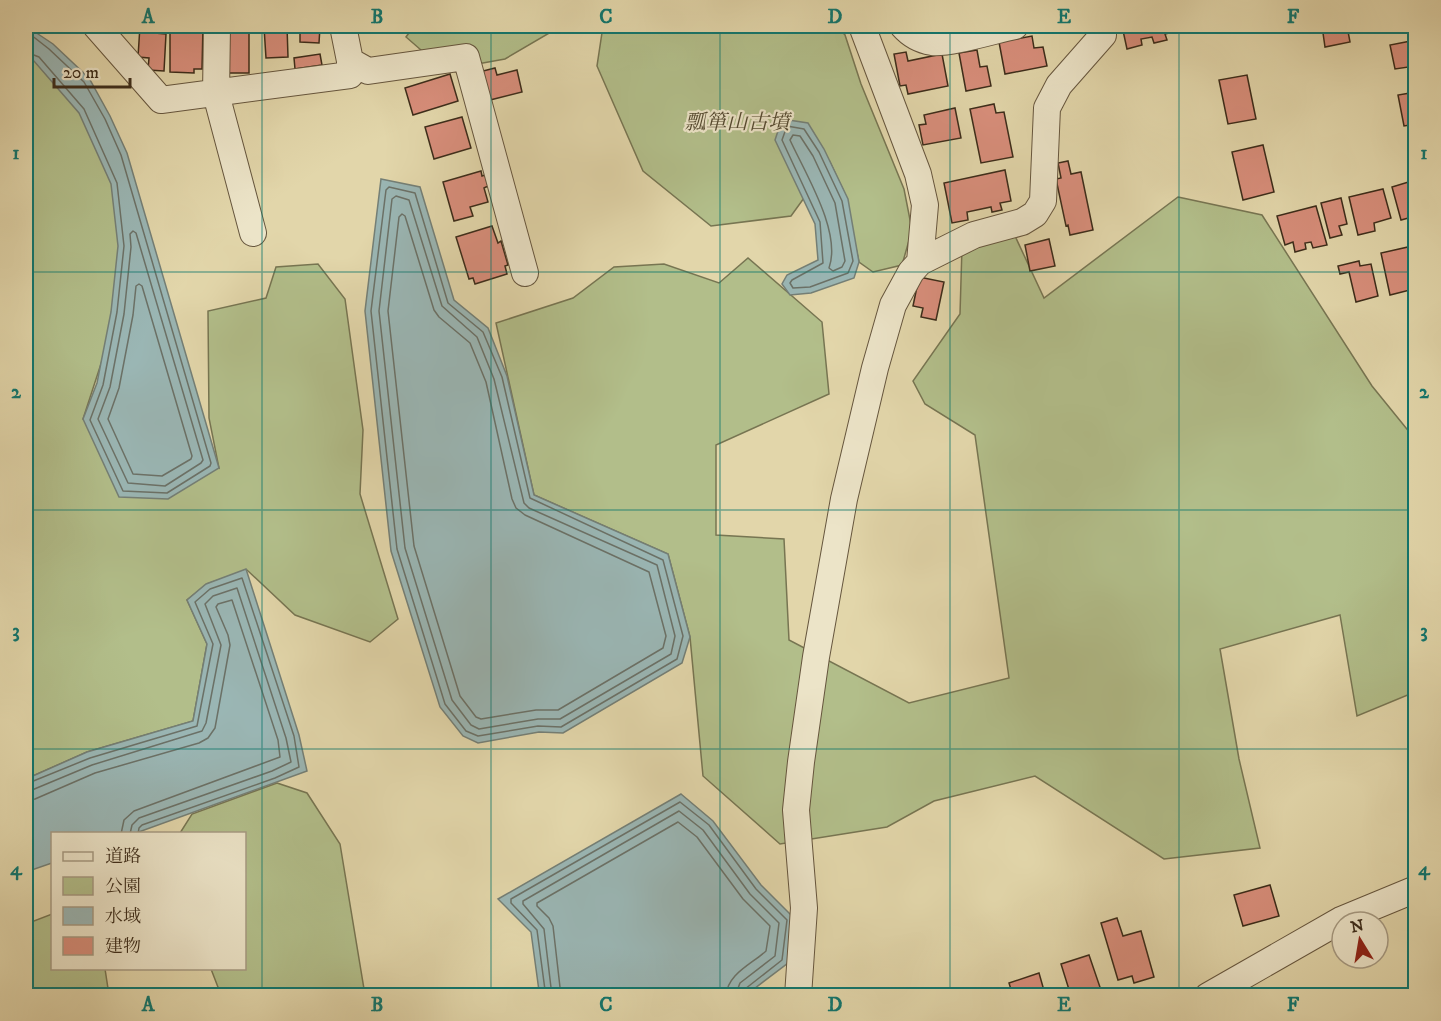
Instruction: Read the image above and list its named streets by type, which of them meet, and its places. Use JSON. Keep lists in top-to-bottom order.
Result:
{
  "parks": ["瓢箪山古墳"],
  "legend": [
    "道路",
    "公園",
    "水域",
    "建物"
  ],
  "scale_bar": "20 m",
  "north": "top",
  "grid": {
    "columns": [
      "A",
      "B",
      "C",
      "D",
      "E",
      "F"
    ],
    "rows": [
      "1",
      "2",
      "3",
      "4"
    ]
  }
}
